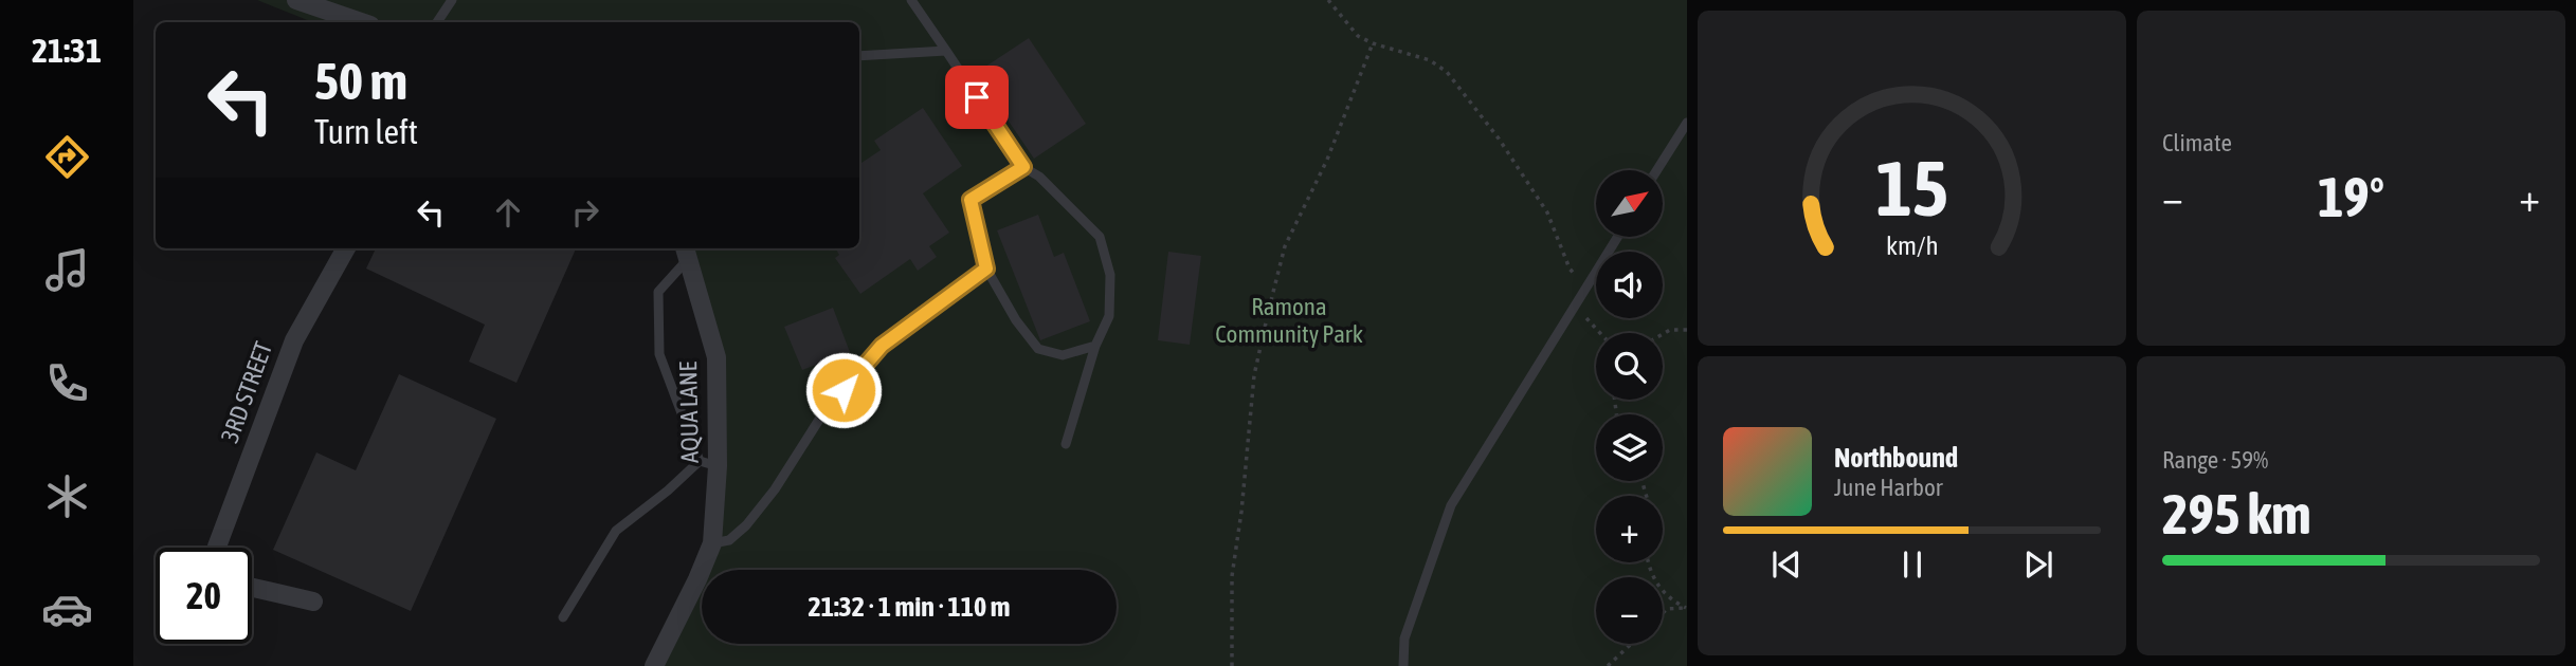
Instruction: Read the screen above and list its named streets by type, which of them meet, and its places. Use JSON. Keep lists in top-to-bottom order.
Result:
{
  "streets": {
    "street": ["3RD STREET", "AQUA LANE"]
  },
  "parks": ["Ramona Community Park"],
  "north": "top right",
  "page": {
    "tabs": "21:31",
    "tile": [
      "Climate",
      ["Range · 59%", "295 km"]
    ],
    "turn": ["50 m", "Turn left"],
    "heat": ["−", "19°", "+"],
    "map_buttons": ["+", "−"],
    "song": ["Northbound", "June Harbor"],
    "limit": "20",
    "trip": "21:32 · 1 min · 110 m",
    "gauge": ["15", "km/h"]
  }
}
